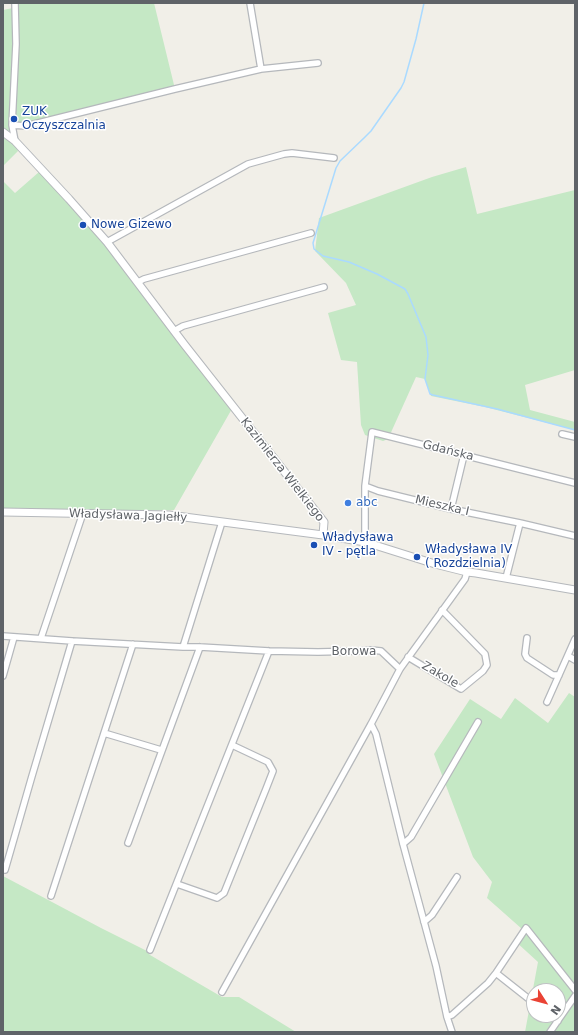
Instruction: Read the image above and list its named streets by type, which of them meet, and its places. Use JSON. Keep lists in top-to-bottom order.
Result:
{
  "streets": {
    "street": [
      "Gdańska",
      "Kazimierza Wielkiego",
      "Mieszka I",
      "Władysława Jagiełły",
      "Borowa",
      "Zakole"
    ]
  },
  "crossings": [
    ["Gdańska", "Mieszka I"],
    ["Kazimierza Wielkiego", "Władysława Jagiełły"]
  ],
  "places": [
    "ZUK Oczyszczalnia",
    "Nowe Gizewo",
    "abc",
    "Władysława IV - pętla",
    "Władysława IV ( Rozdzielnia)"
  ],
  "north": "bottom right"
}
